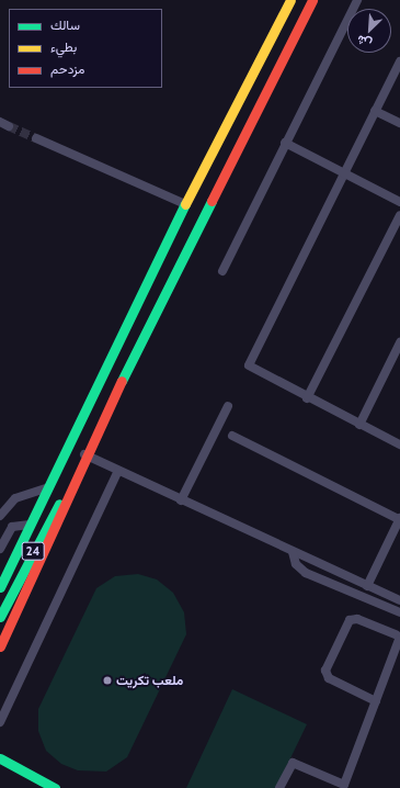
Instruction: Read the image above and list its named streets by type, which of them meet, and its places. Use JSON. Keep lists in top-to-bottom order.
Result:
{
  "streets": {
    "main road": ["24"]
  },
  "places": ["ملعب تكريت"],
  "legend": ["سالك", "بطيء", "مزدحم"],
  "north": "bottom left"
}
